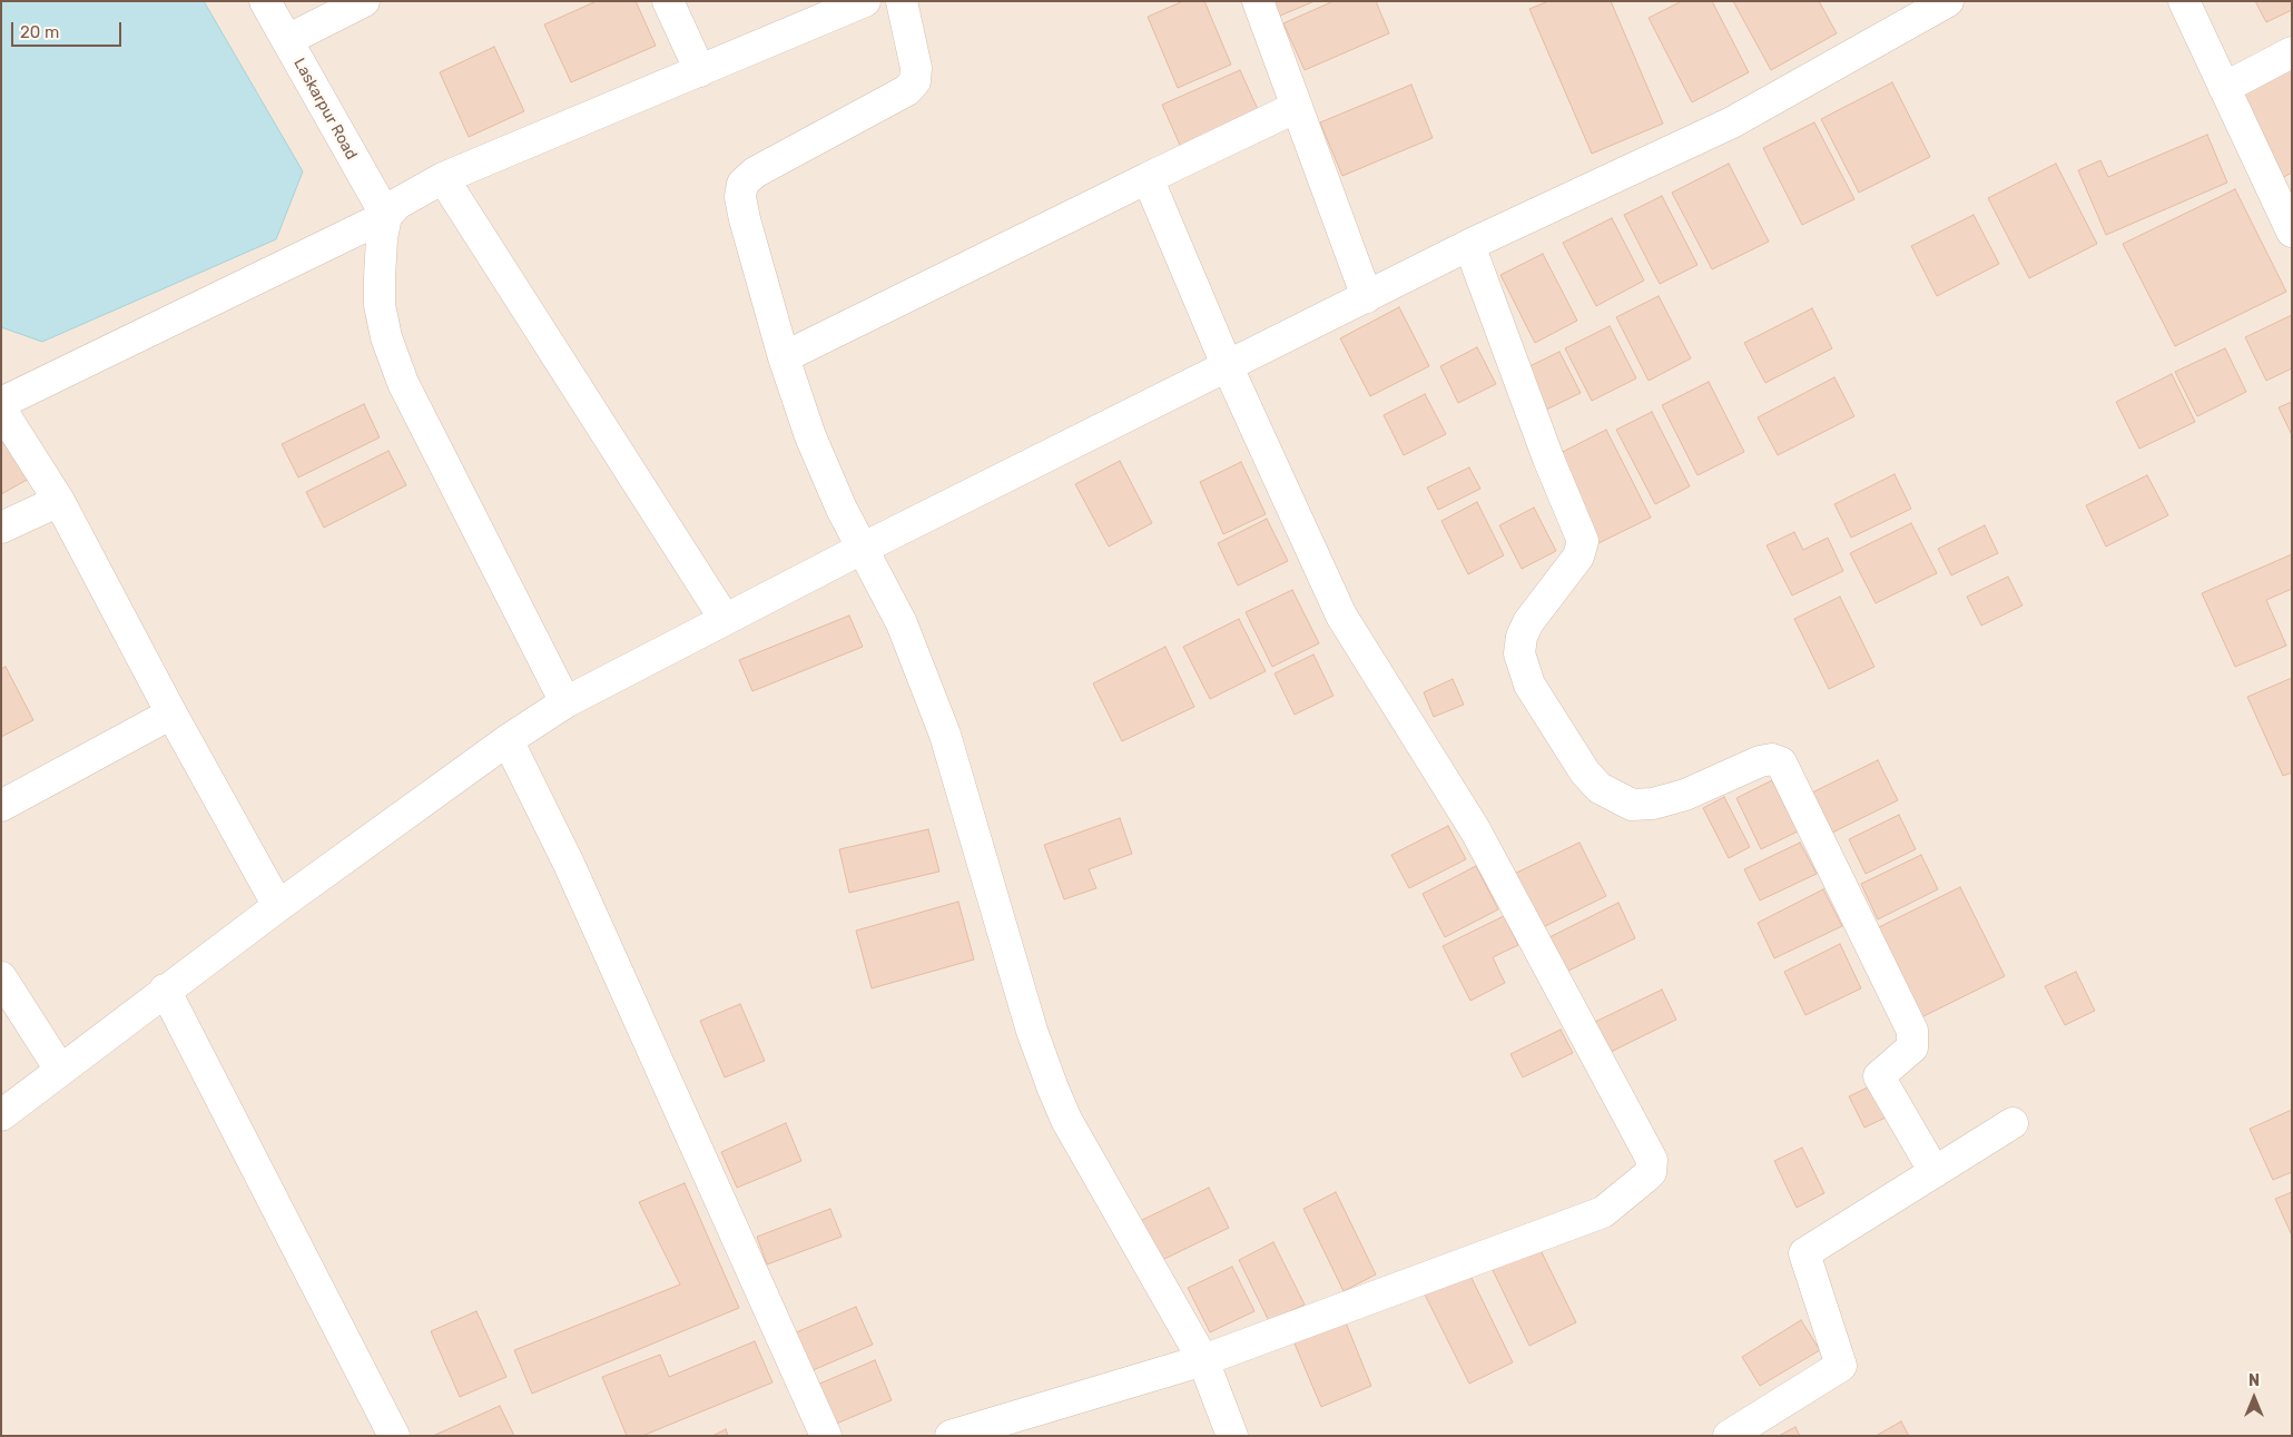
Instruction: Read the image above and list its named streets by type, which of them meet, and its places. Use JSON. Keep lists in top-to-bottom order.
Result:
{
  "streets": {
    "street": ["Laskarpur Road"]
  },
  "scale_bar": "20 m",
  "north": "top"
}
